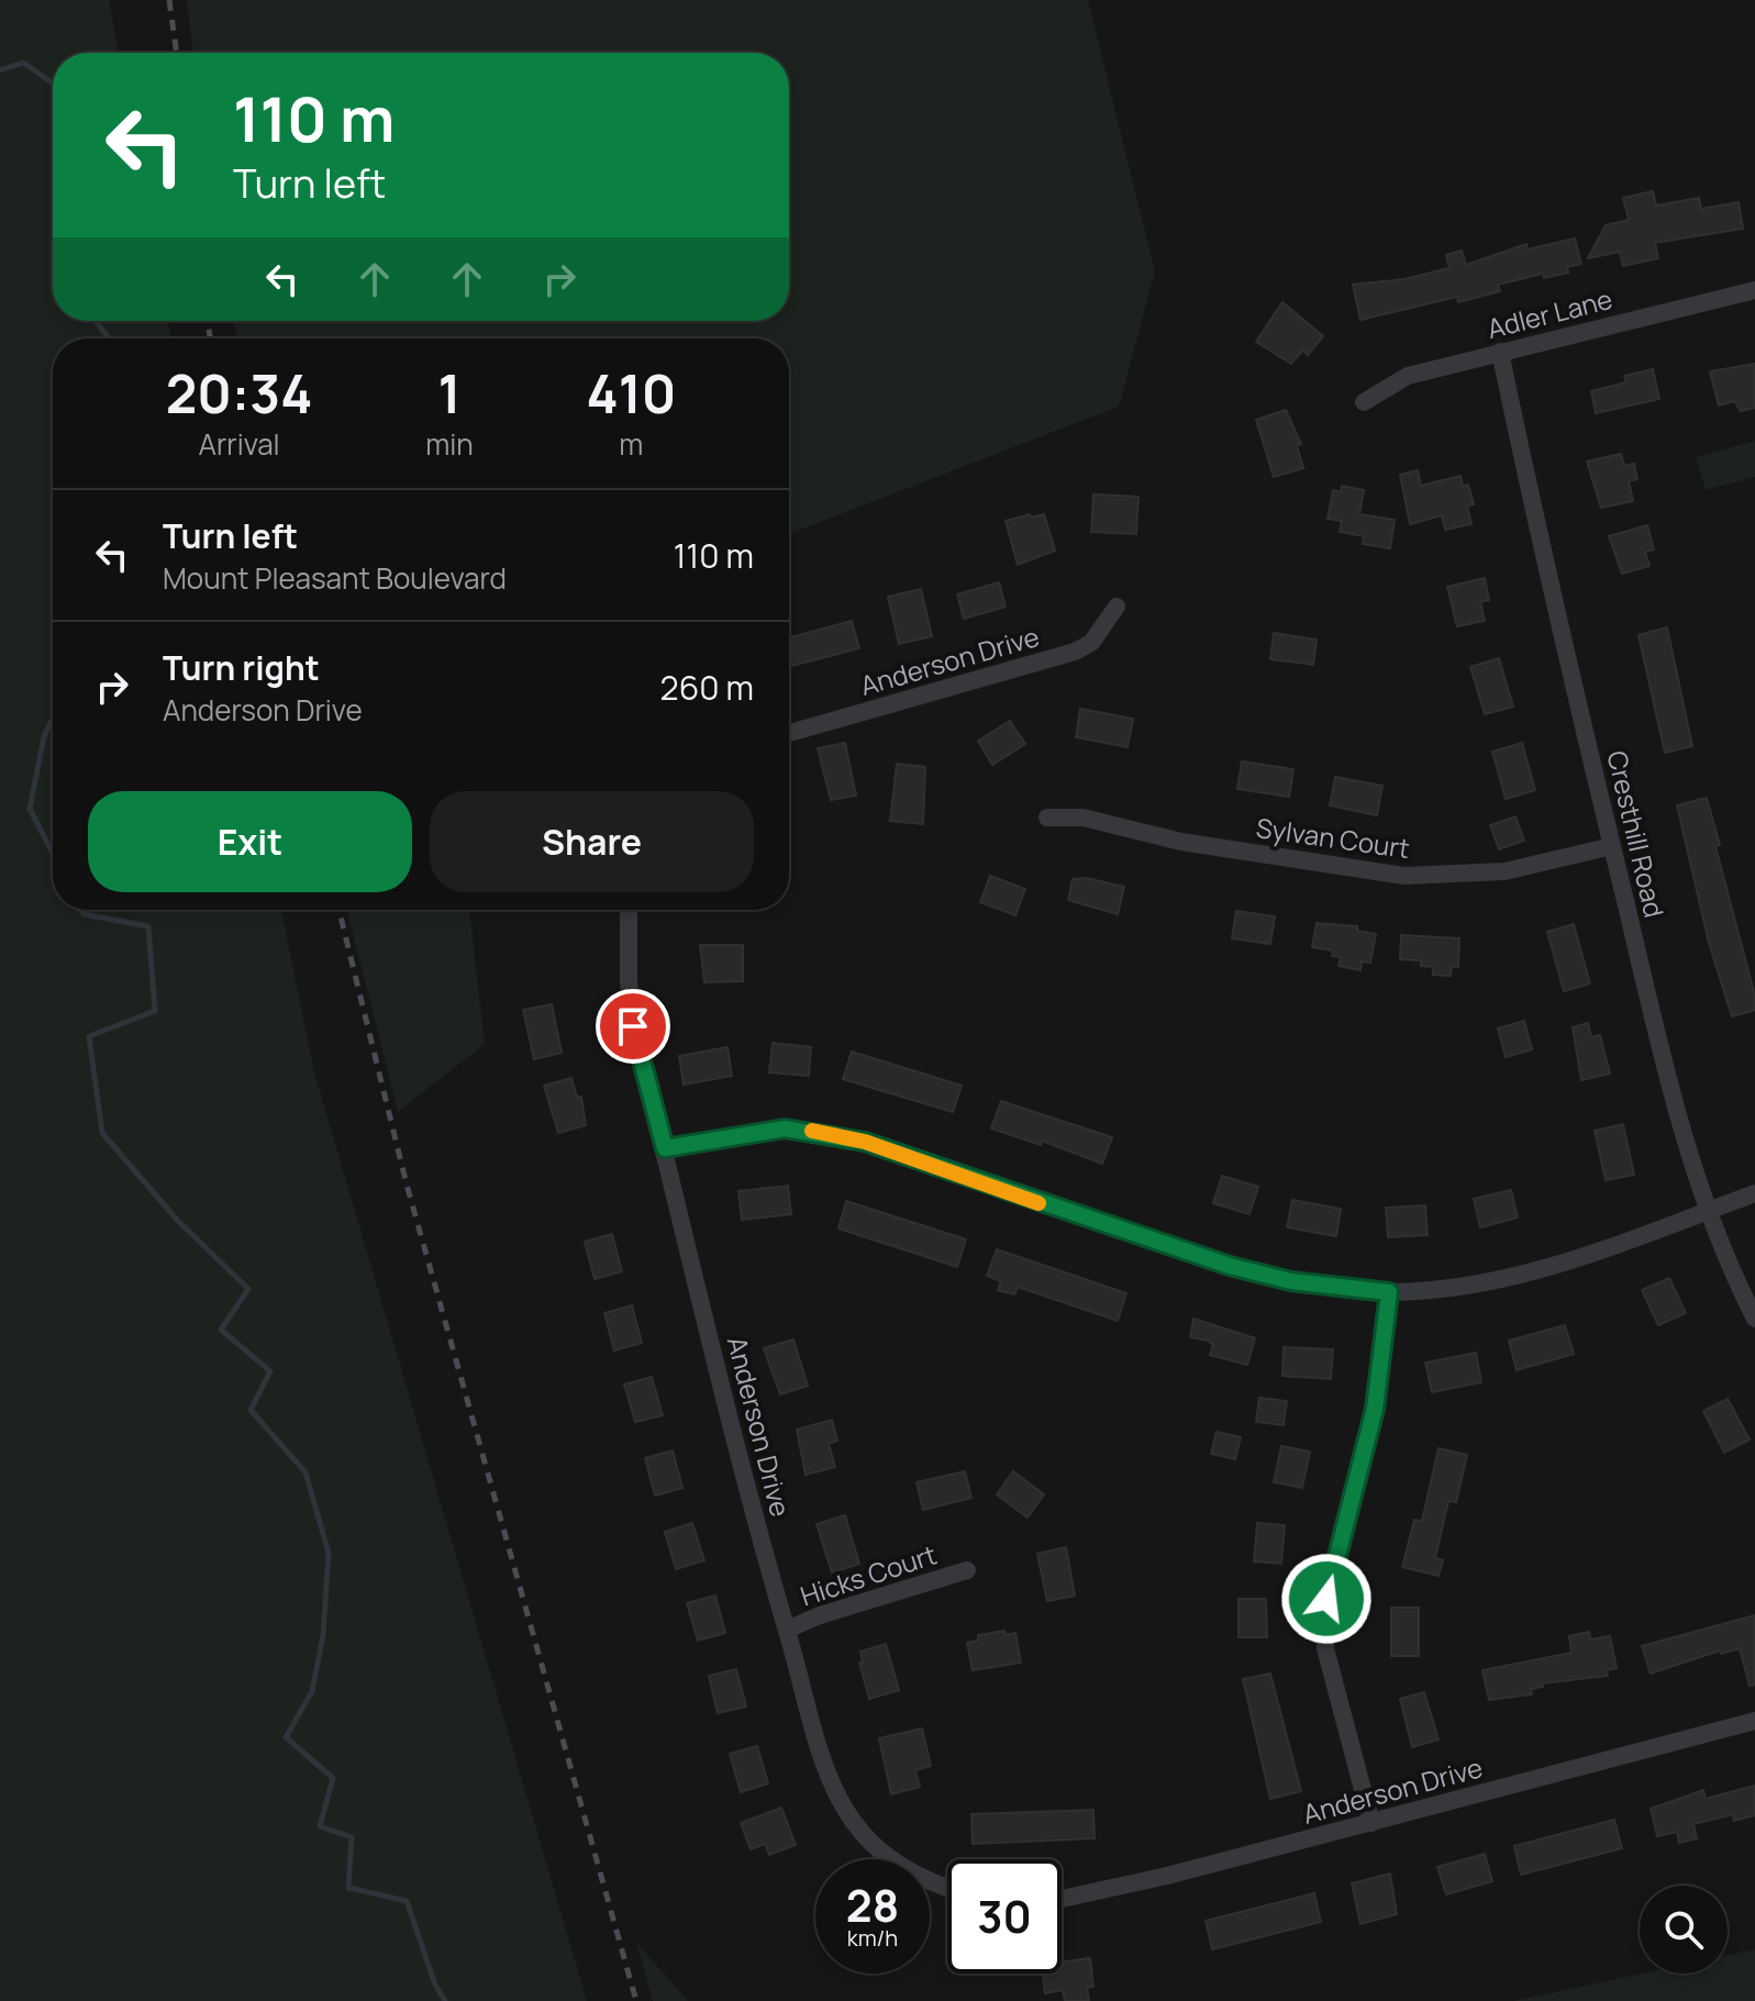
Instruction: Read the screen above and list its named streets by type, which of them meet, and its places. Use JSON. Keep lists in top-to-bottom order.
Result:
{
  "streets": {
    "street": [
      "Adler Lane",
      "Anderson Drive",
      "Cresthill Road",
      "Sylvan Court",
      "Hicks Court"
    ]
  },
  "crossings": [
    ["Adler Lane", "Cresthill Road"],
    ["Anderson Drive", "Hicks Court"],
    ["Cresthill Road", "Sylvan Court"]
  ],
  "page": {
    "turn": ["110 m", "Turn left"],
    "eta": [
      "20:34",
      "Arrival",
      "1",
      "min",
      "410",
      "m"
    ],
    "list": [
      {
        "name": "Turn left",
        "note": "Mount Pleasant Boulevard",
        "value": "110 m"
      },
      {
        "name": "Turn right",
        "note": "Anderson Drive",
        "value": "260 m"
      }
    ],
    "buttons": ["Exit", "Share"],
    "speed": "28 km/h",
    "limit": "30"
  }
}
